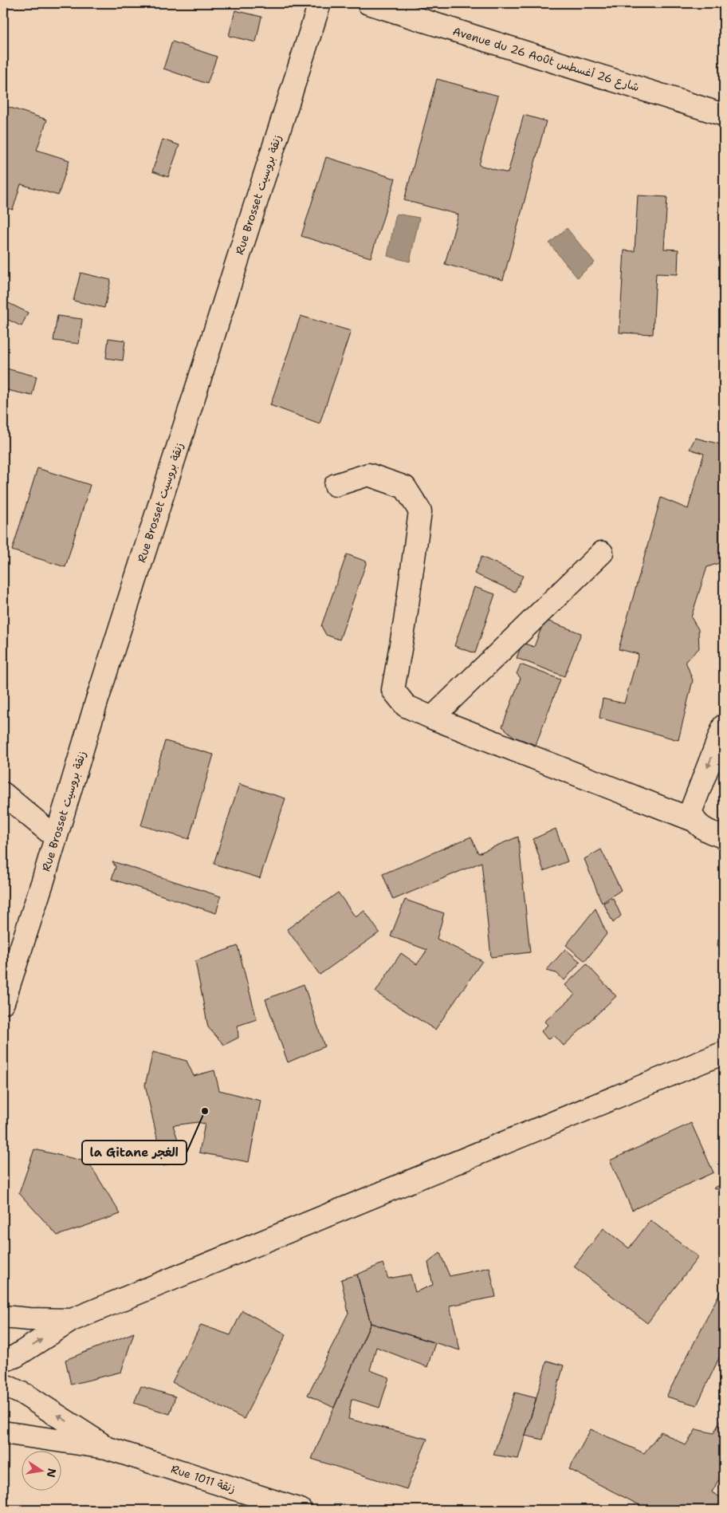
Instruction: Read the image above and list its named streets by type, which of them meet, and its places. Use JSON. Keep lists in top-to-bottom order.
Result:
{
  "streets": {
    "main road": ["Avenue du 26 Août شارع 26 أغسطس", "Rue Brosset زنقة بروسيت", "Rue 1011 زنقة"]
  },
  "places": ["la Gitane الغجر"],
  "north": "right"
}
